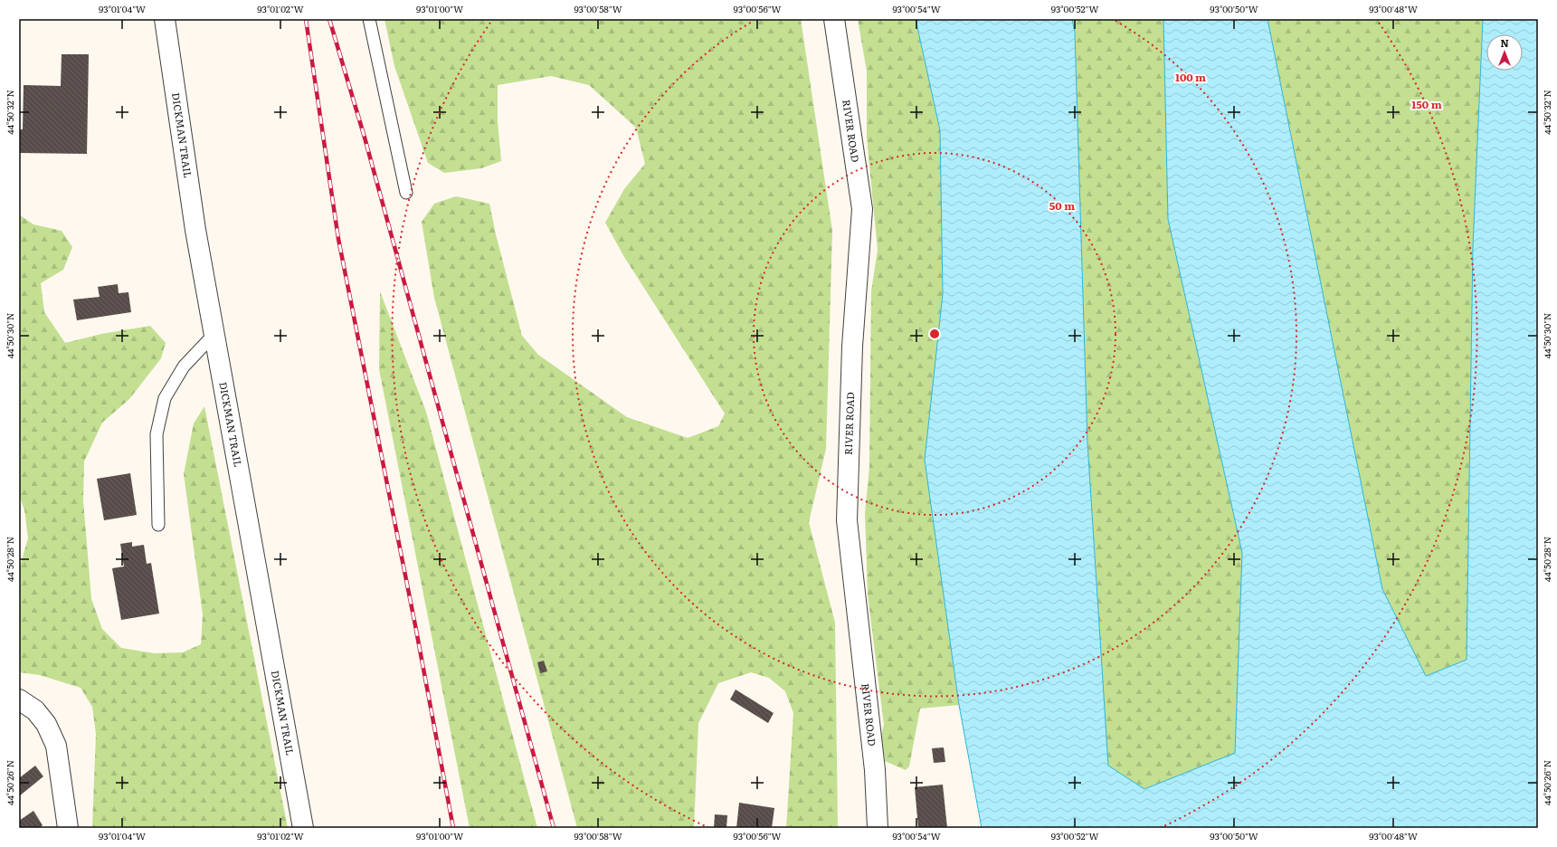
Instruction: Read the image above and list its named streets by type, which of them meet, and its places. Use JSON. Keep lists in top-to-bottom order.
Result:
{
  "streets": {
    "street": ["RIVER ROAD", "DICKMAN TRAIL"]
  },
  "north": "top",
  "coordinates": [
    "93°01'04\"W",
    "93°01'02\"W",
    "93°01'00\"W",
    "93°00'58\"W",
    "93°00'56\"W",
    "93°00'54\"W",
    "93°00'52\"W",
    "93°00'50\"W",
    "93°00'48\"W",
    "44°50'32\"N",
    "44°50'30\"N",
    "44°50'28\"N",
    "44°50'26\"N"
  ],
  "rings": ["100 m", "150 m", "50 m"]
}
